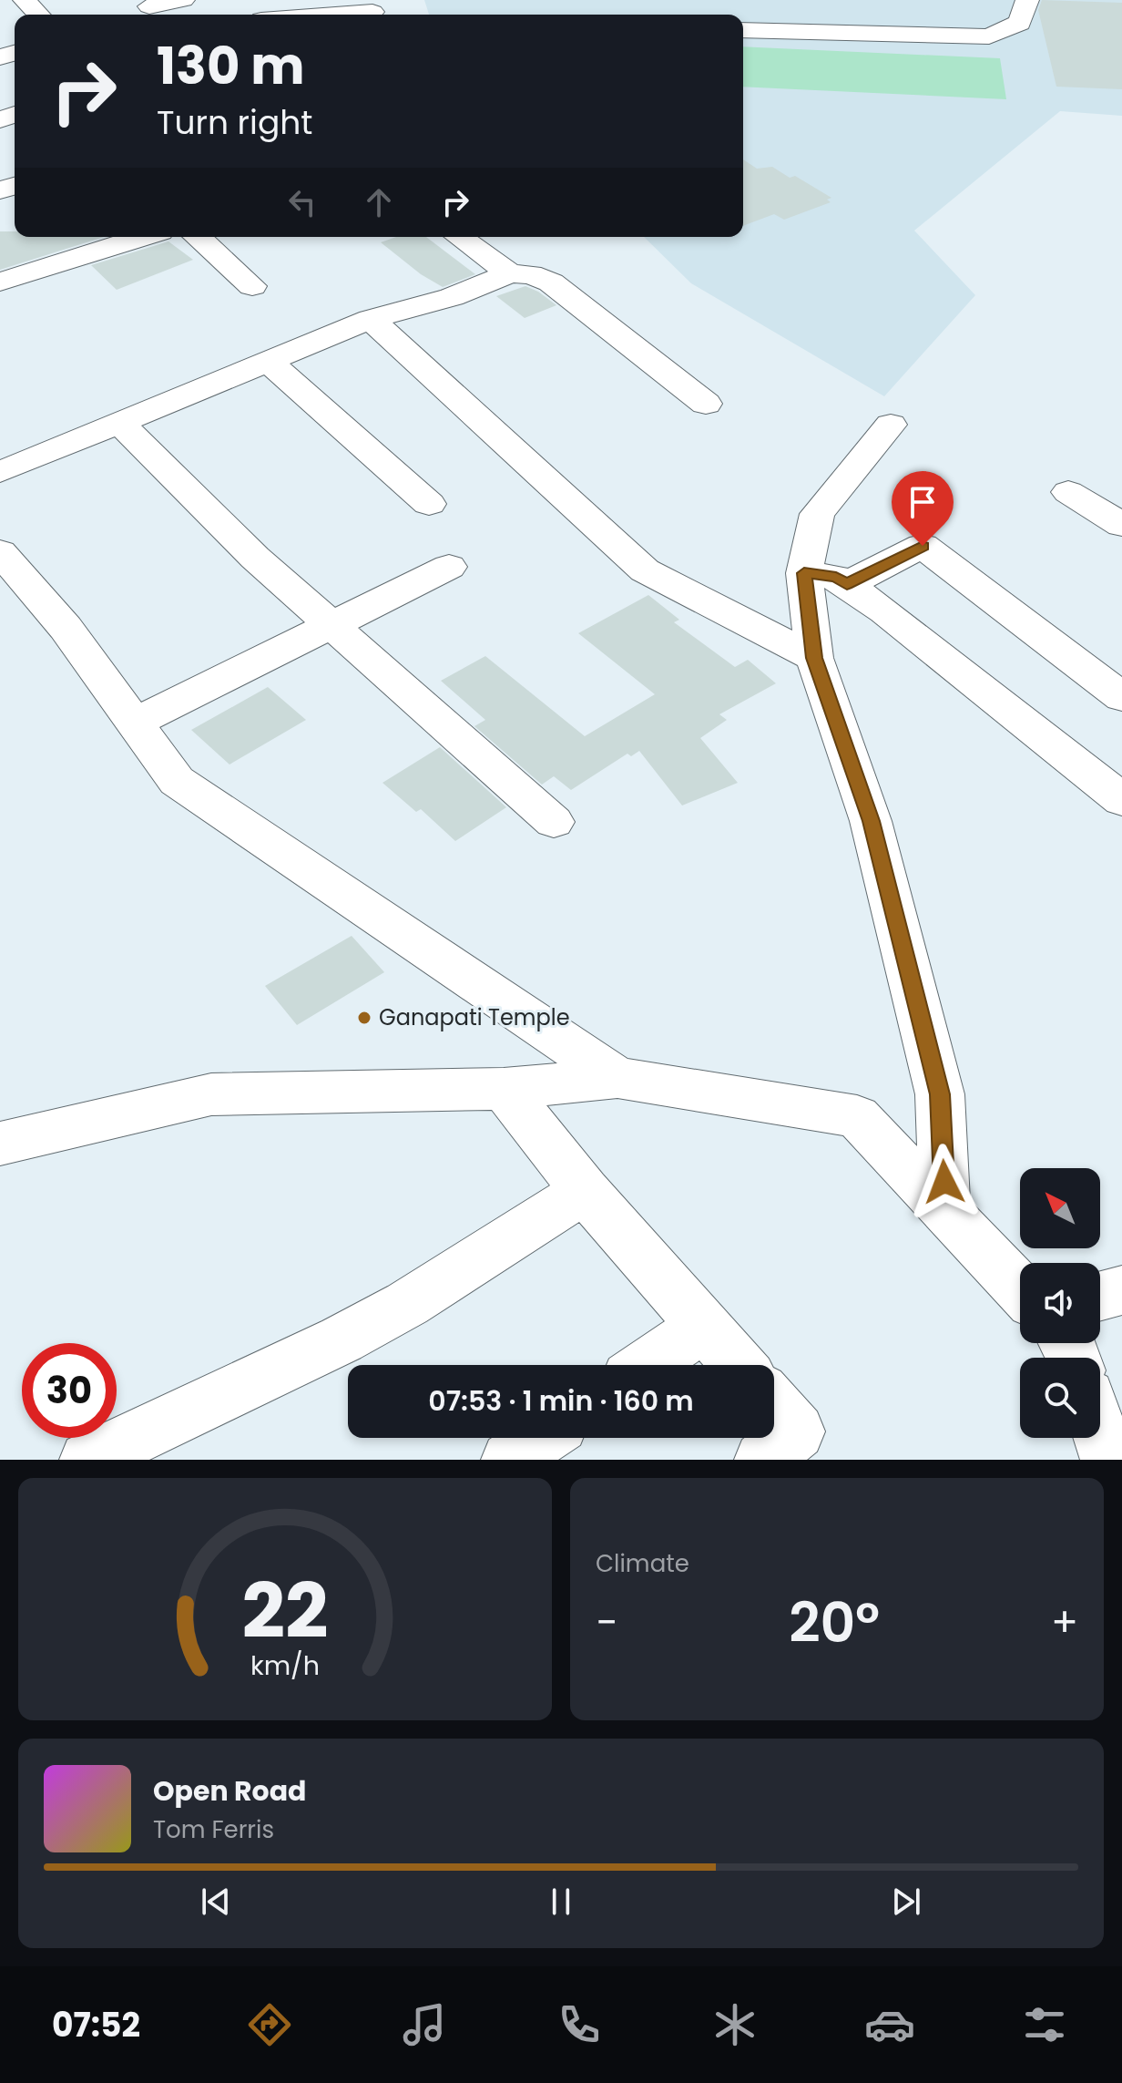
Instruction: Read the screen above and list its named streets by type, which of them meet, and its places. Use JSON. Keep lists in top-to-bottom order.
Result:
{
  "places": ["Ganapati Temple"],
  "north": "top left",
  "page": {
    "turn": ["130 m", "Turn right"],
    "limit": "30",
    "trip": "07:53 · 1 min · 160 m",
    "tile": "Climate",
    "heat": ["−", "20°", "+"],
    "song": ["Open Road", "Tom Ferris"],
    "tabs": "07:52",
    "gauge": ["22", "km/h"]
  }
}
